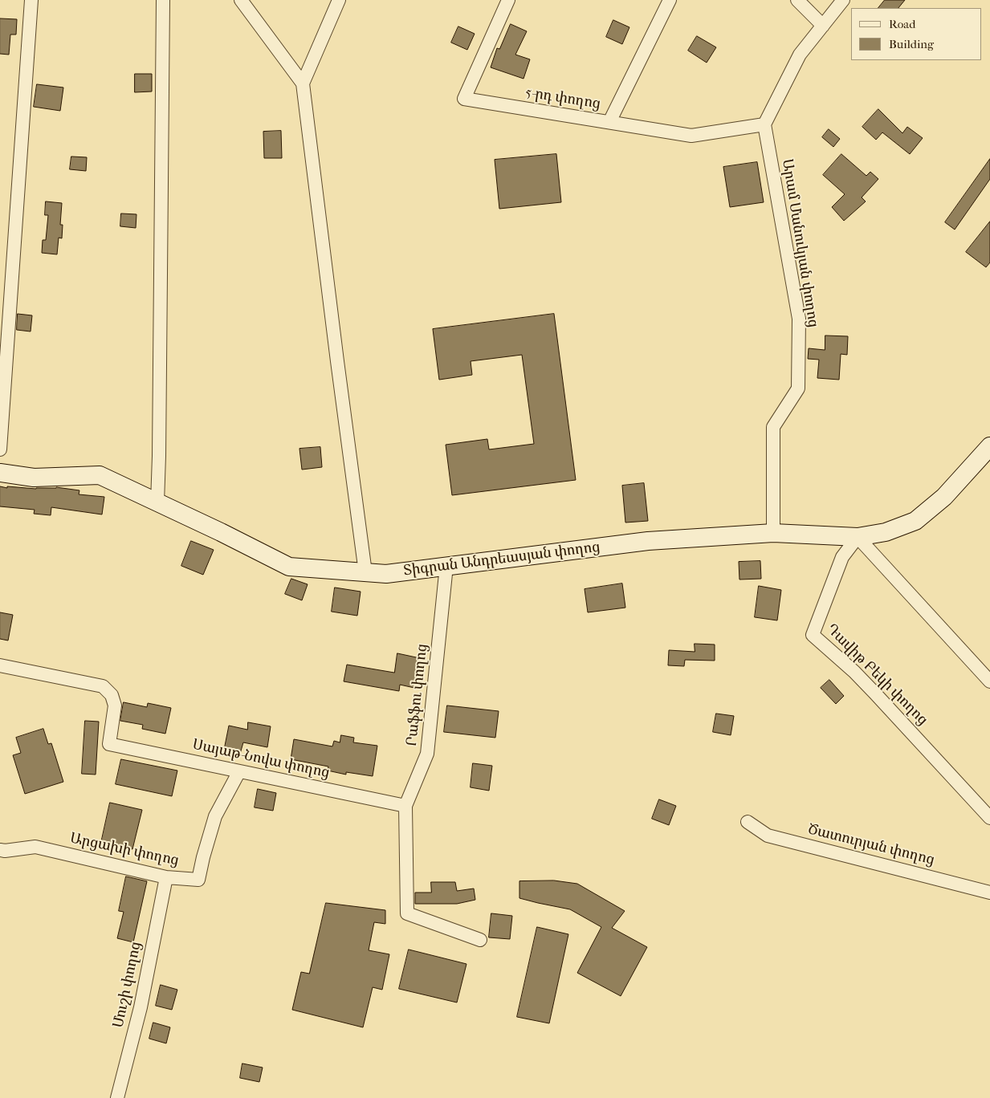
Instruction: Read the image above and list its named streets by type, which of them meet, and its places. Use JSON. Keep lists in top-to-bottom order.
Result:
{
  "streets": {
    "main road": ["Տիգրան Անդրեասյան փողոց"],
    "street": [
      "5-րդ փողոց",
      "Արամ Մանուկյան փողոց",
      "Դավիթ Բեկի փողոց",
      "Րաֆֆու փողոց",
      "Սայաթ-Նովա փողոց",
      "Ծատուրյան փողոց",
      "Արցախի փողոց",
      "Մուշի փողոց"
    ]
  },
  "crossings": [
    ["5-րդ փողոց", "Արամ Մանուկյան փողոց"],
    ["Արամ Մանուկյան փողոց", "Տիգրան Անդրեասյան փողոց"],
    ["Տիգրան Անդրեասյան փողոց", "Դավիթ Բեկի փողոց"],
    ["Տիգրան Անդրեասյան փողոց", "Րաֆֆու փողոց"],
    ["Րաֆֆու փողոց", "Սայաթ-Նովա փողոց"],
    ["Սայաթ-Նովա փողոց", "Արցախի փողոց"],
    ["Արցախի փողոց", "Մուշի փողոց"]
  ],
  "legend": ["Road", "Building"]
}
